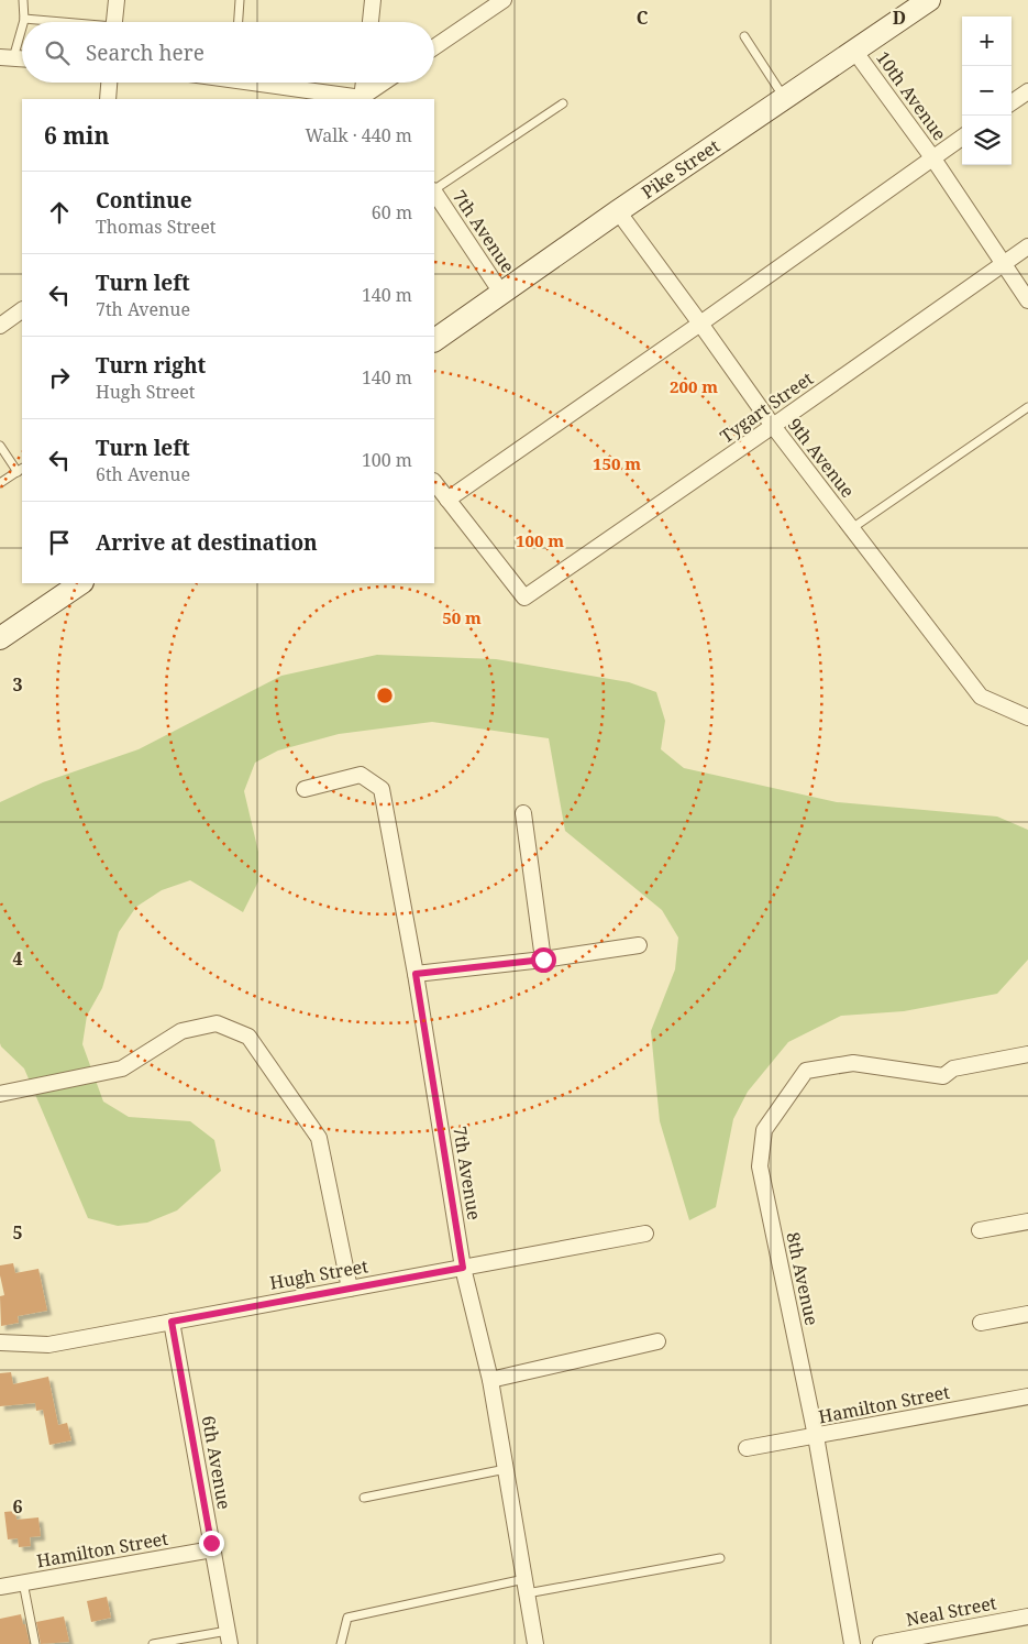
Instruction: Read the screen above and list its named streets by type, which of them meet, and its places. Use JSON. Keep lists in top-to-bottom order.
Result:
{
  "streets": {
    "main road": ["Pike Street"],
    "street": [
      "10th Avenue",
      "7th Avenue",
      "Tygart Street",
      "9th Avenue",
      "Hugh Street",
      "8th Avenue",
      "Hamilton Street",
      "6th Avenue",
      "Neal Street"
    ]
  },
  "crossings": [
    ["10th Avenue", "Pike Street"],
    ["10th Avenue", "Tygart Street"],
    ["Pike Street", "7th Avenue"],
    ["Pike Street", "9th Avenue"],
    ["7th Avenue", "Hugh Street"],
    ["Tygart Street", "9th Avenue"],
    ["Hugh Street", "6th Avenue"],
    ["8th Avenue", "Hamilton Street"],
    ["Hamilton Street", "6th Avenue"]
  ],
  "page": {
    "map_buttons": ["+", "−"],
    "search": "Search here",
    "heading": ["6 min", "Walk · 440 m"],
    "list": [
      ["Continue", "Thomas Street", "60 m"],
      ["Turn left", "7th Avenue", "140 m"],
      ["Turn right", "Hugh Street", "140 m"],
      ["Turn left", "6th Avenue", "100 m"],
      "Arrive at destination"
    ]
  },
  "grid": {
    "columns": ["C", "D"],
    "rows": [
      "3",
      "4",
      "5",
      "6"
    ]
  },
  "rings": [
    "200 m",
    "150 m",
    "100 m",
    "50 m"
  ]
}
